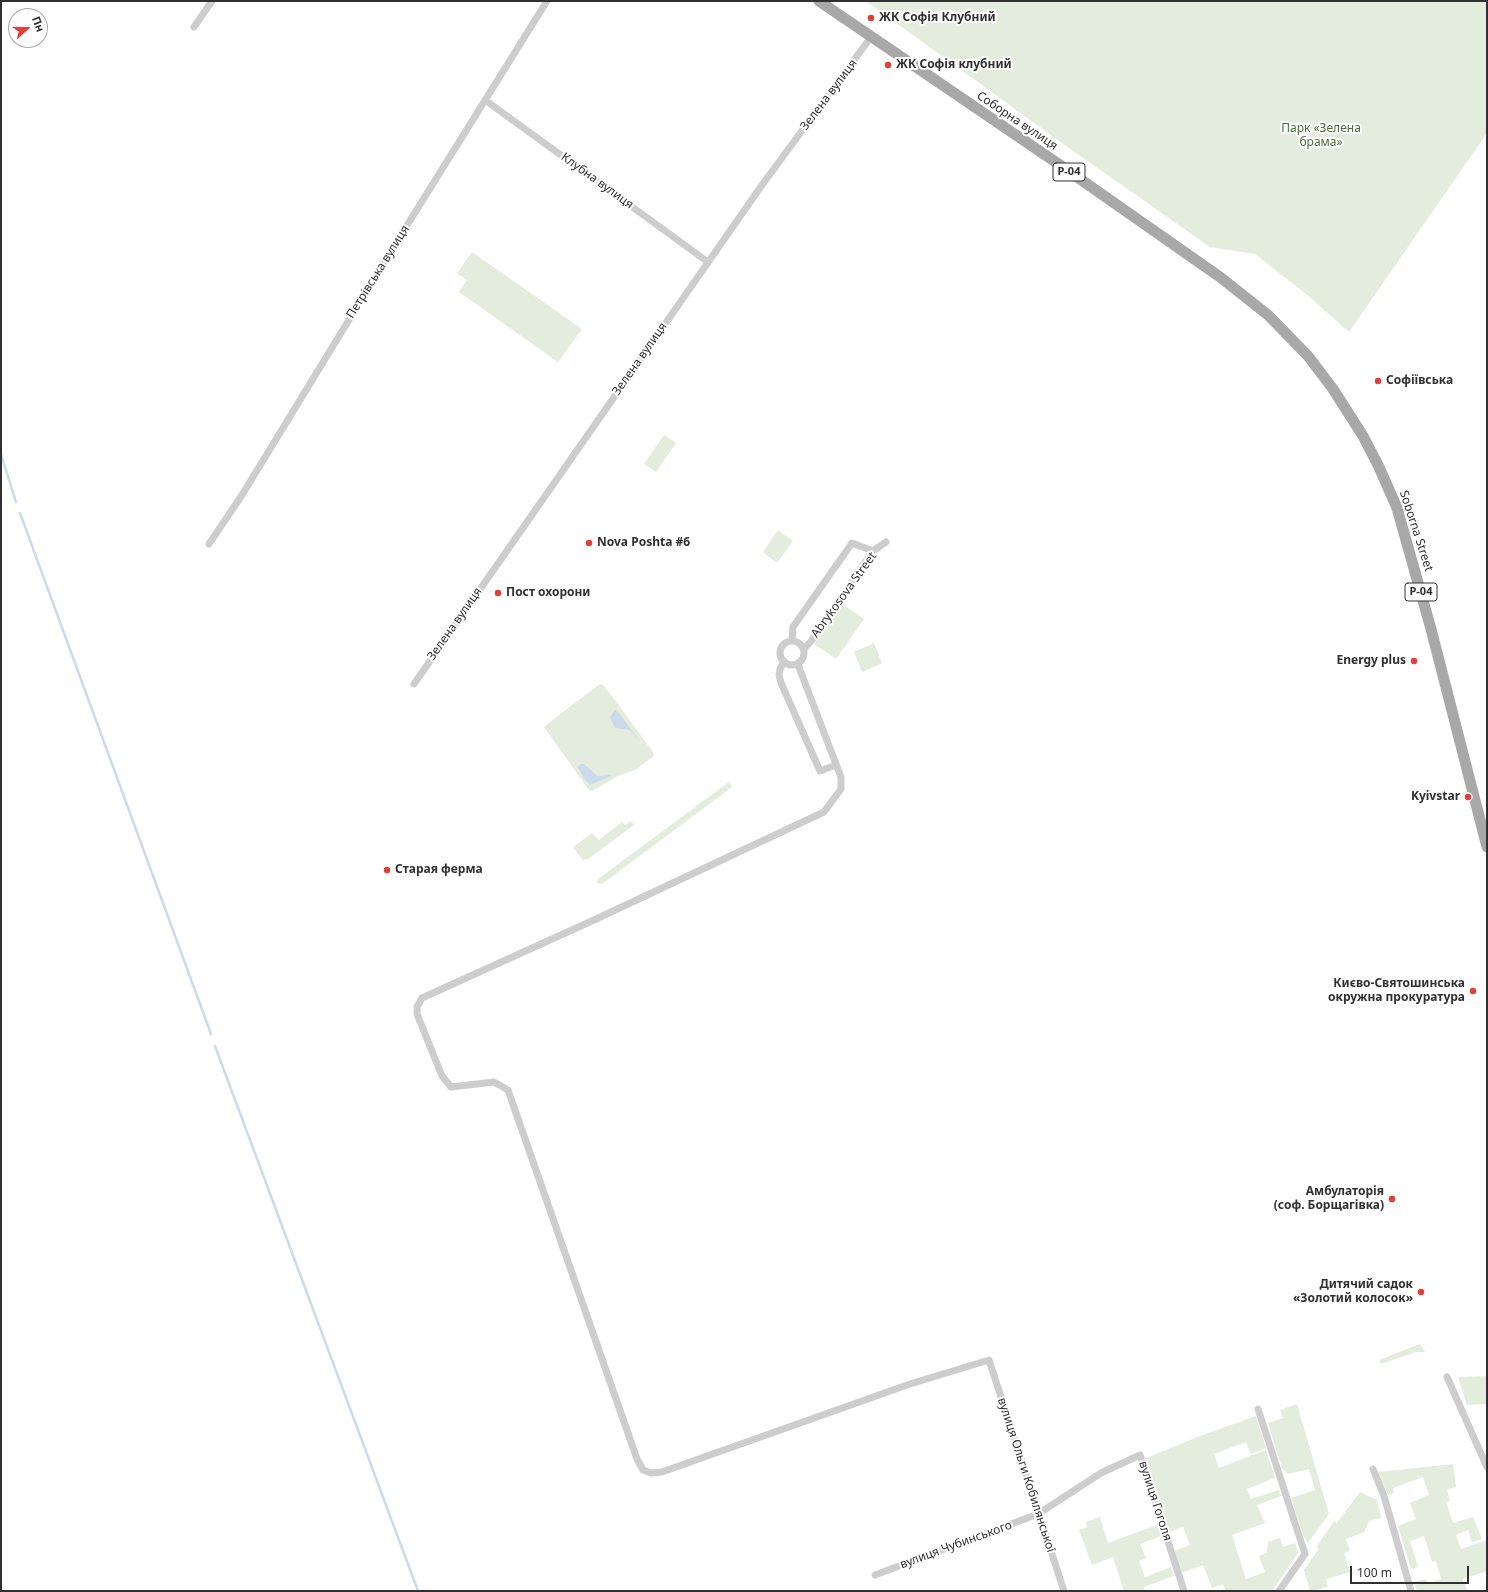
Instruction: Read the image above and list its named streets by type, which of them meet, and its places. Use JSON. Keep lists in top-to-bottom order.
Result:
{
  "streets": {
    "main road": ["Р-04", "Soborna Street"],
    "street": [
      "Зелена вулиця",
      "Клубна вулиця",
      "Петрівська вулиця",
      "Abrykosova Street",
      "вулиця Ольги Кобилянської",
      "вулиця Гоголя",
      "вулиця Чубинського"
    ]
  },
  "crossings": [
    ["Зелена вулиця", "Р-04"],
    ["Зелена вулиця", "Клубна вулиця"],
    ["Зелена вулиця", "Soborna Street"],
    ["Р-04", "Soborna Street"],
    ["Клубна вулиця", "Петрівська вулиця"],
    ["вулиця Ольги Кобилянської", "вулиця Гоголя"],
    ["вулиця Ольги Кобилянської", "вулиця Чубинського"],
    ["вулиця Гоголя", "вулиця Чубинського"]
  ],
  "parks": ["Парк «Зелена брама»"],
  "places": [
    "ЖК Софія Клубний",
    "ЖК Софія клубний",
    "Софіївська",
    "Nova Poshta #6",
    "Пост охорони",
    "Energy plus",
    "Kyivstar",
    "Старая ферма",
    "Києво-Святошинська окружна прокуратура",
    "Амбулаторія (соф. Борщагівка)",
    "Дитячий садок «Золотий колосок»"
  ],
  "scale_bar": "100 m",
  "north": "right"
}
